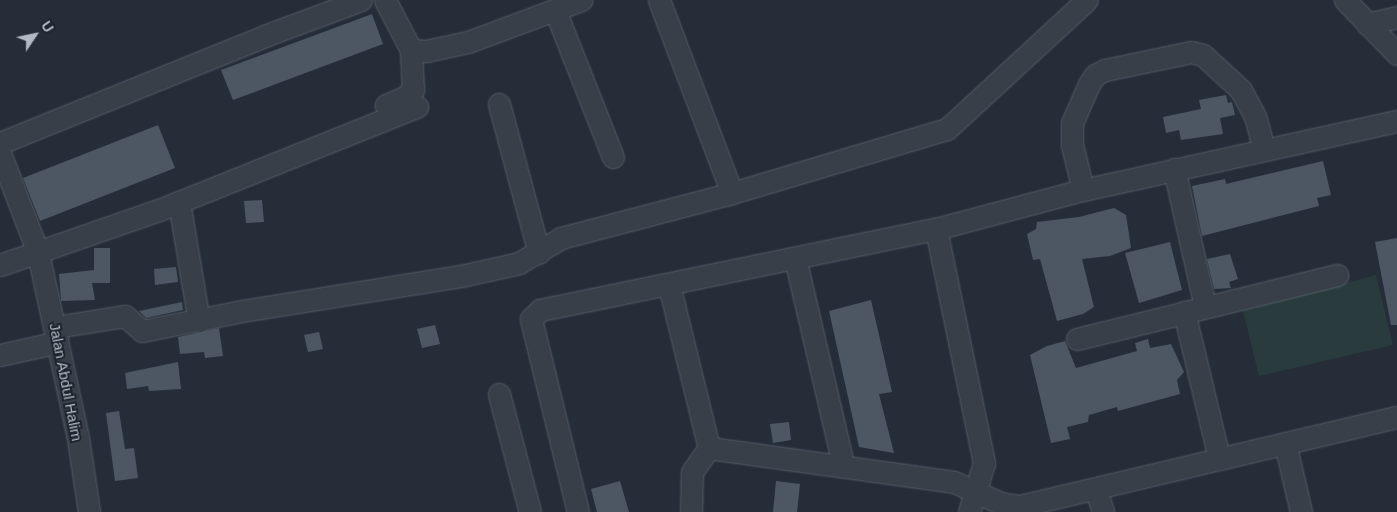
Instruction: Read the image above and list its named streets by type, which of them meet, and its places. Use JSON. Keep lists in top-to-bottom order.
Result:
{
  "streets": {
    "street": ["Jalan Abdul Halim"]
  },
  "north": "top right"
}
